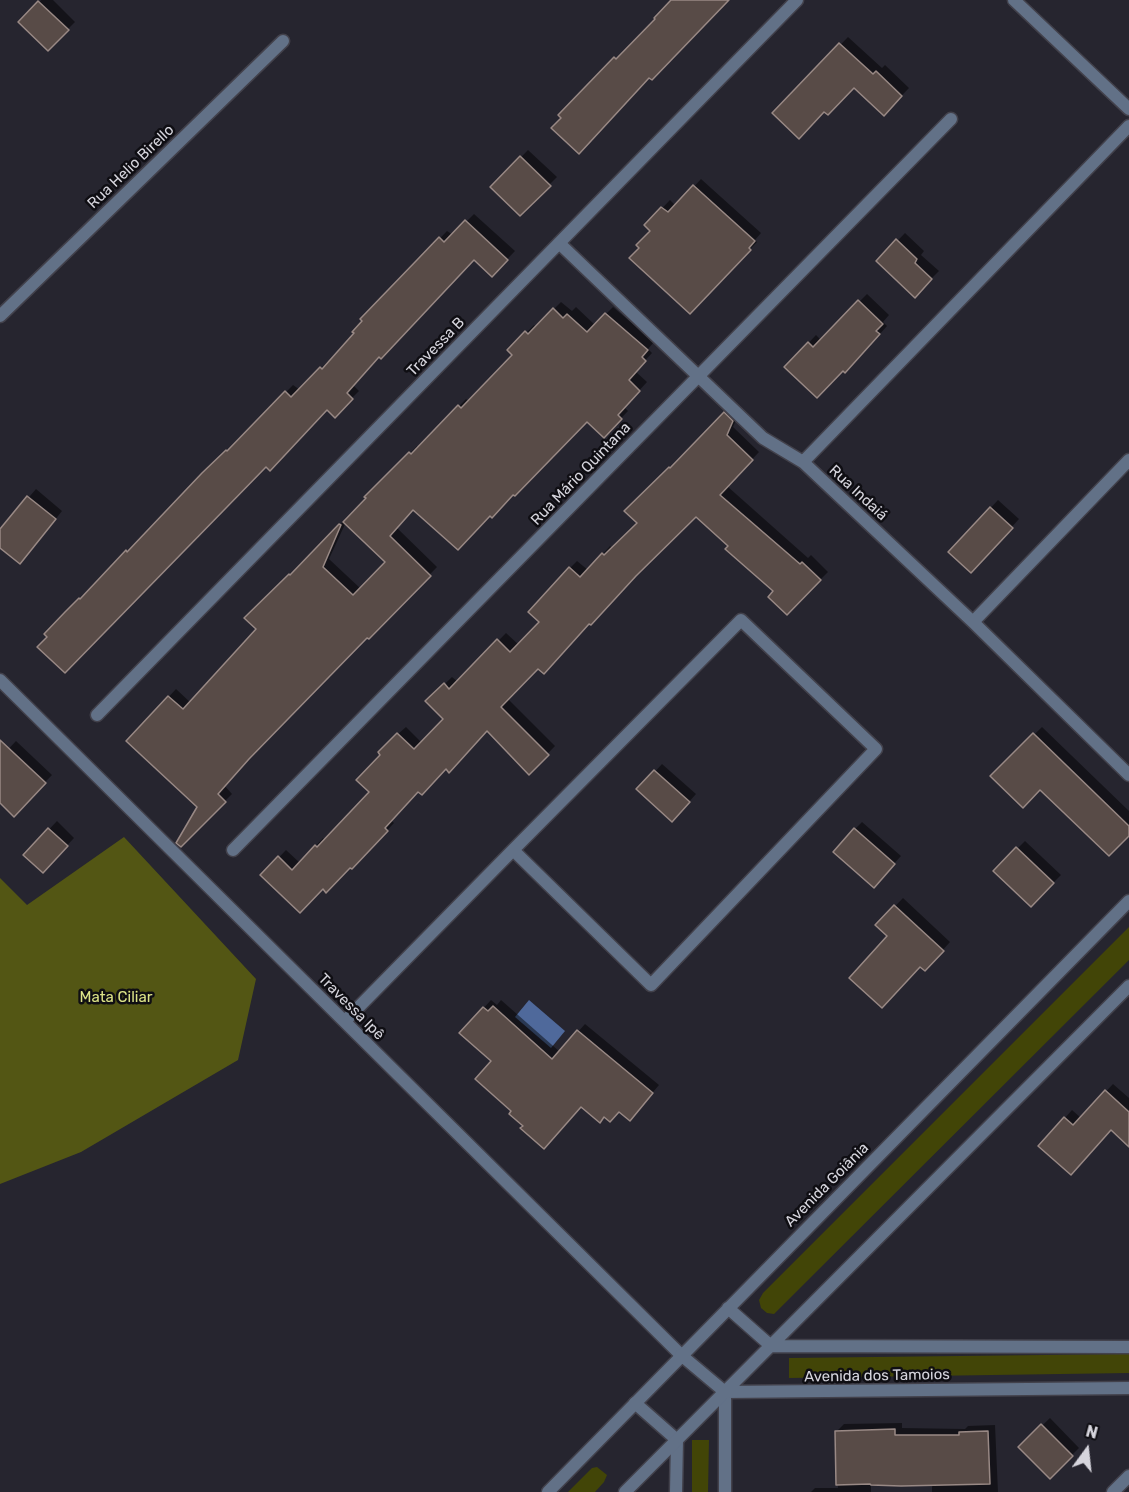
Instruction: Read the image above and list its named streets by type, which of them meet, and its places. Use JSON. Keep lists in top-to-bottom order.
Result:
{
  "streets": {
    "street": [
      "Rua Helio Birello",
      "Travessa B",
      "Rua Mário Quintana",
      "Rua Indaiá",
      "Travessa Ipê",
      "Avenida Goiânia",
      "Avenida dos Tamoios"
    ]
  },
  "crossings": [
    ["Travessa B", "Rua Indaiá"],
    ["Rua Mário Quintana", "Rua Indaiá"],
    ["Travessa Ipê", "Avenida Goiânia"],
    ["Travessa Ipê", "Avenida dos Tamoios"]
  ],
  "parks": ["Mata Ciliar"],
  "north": "top"
}
